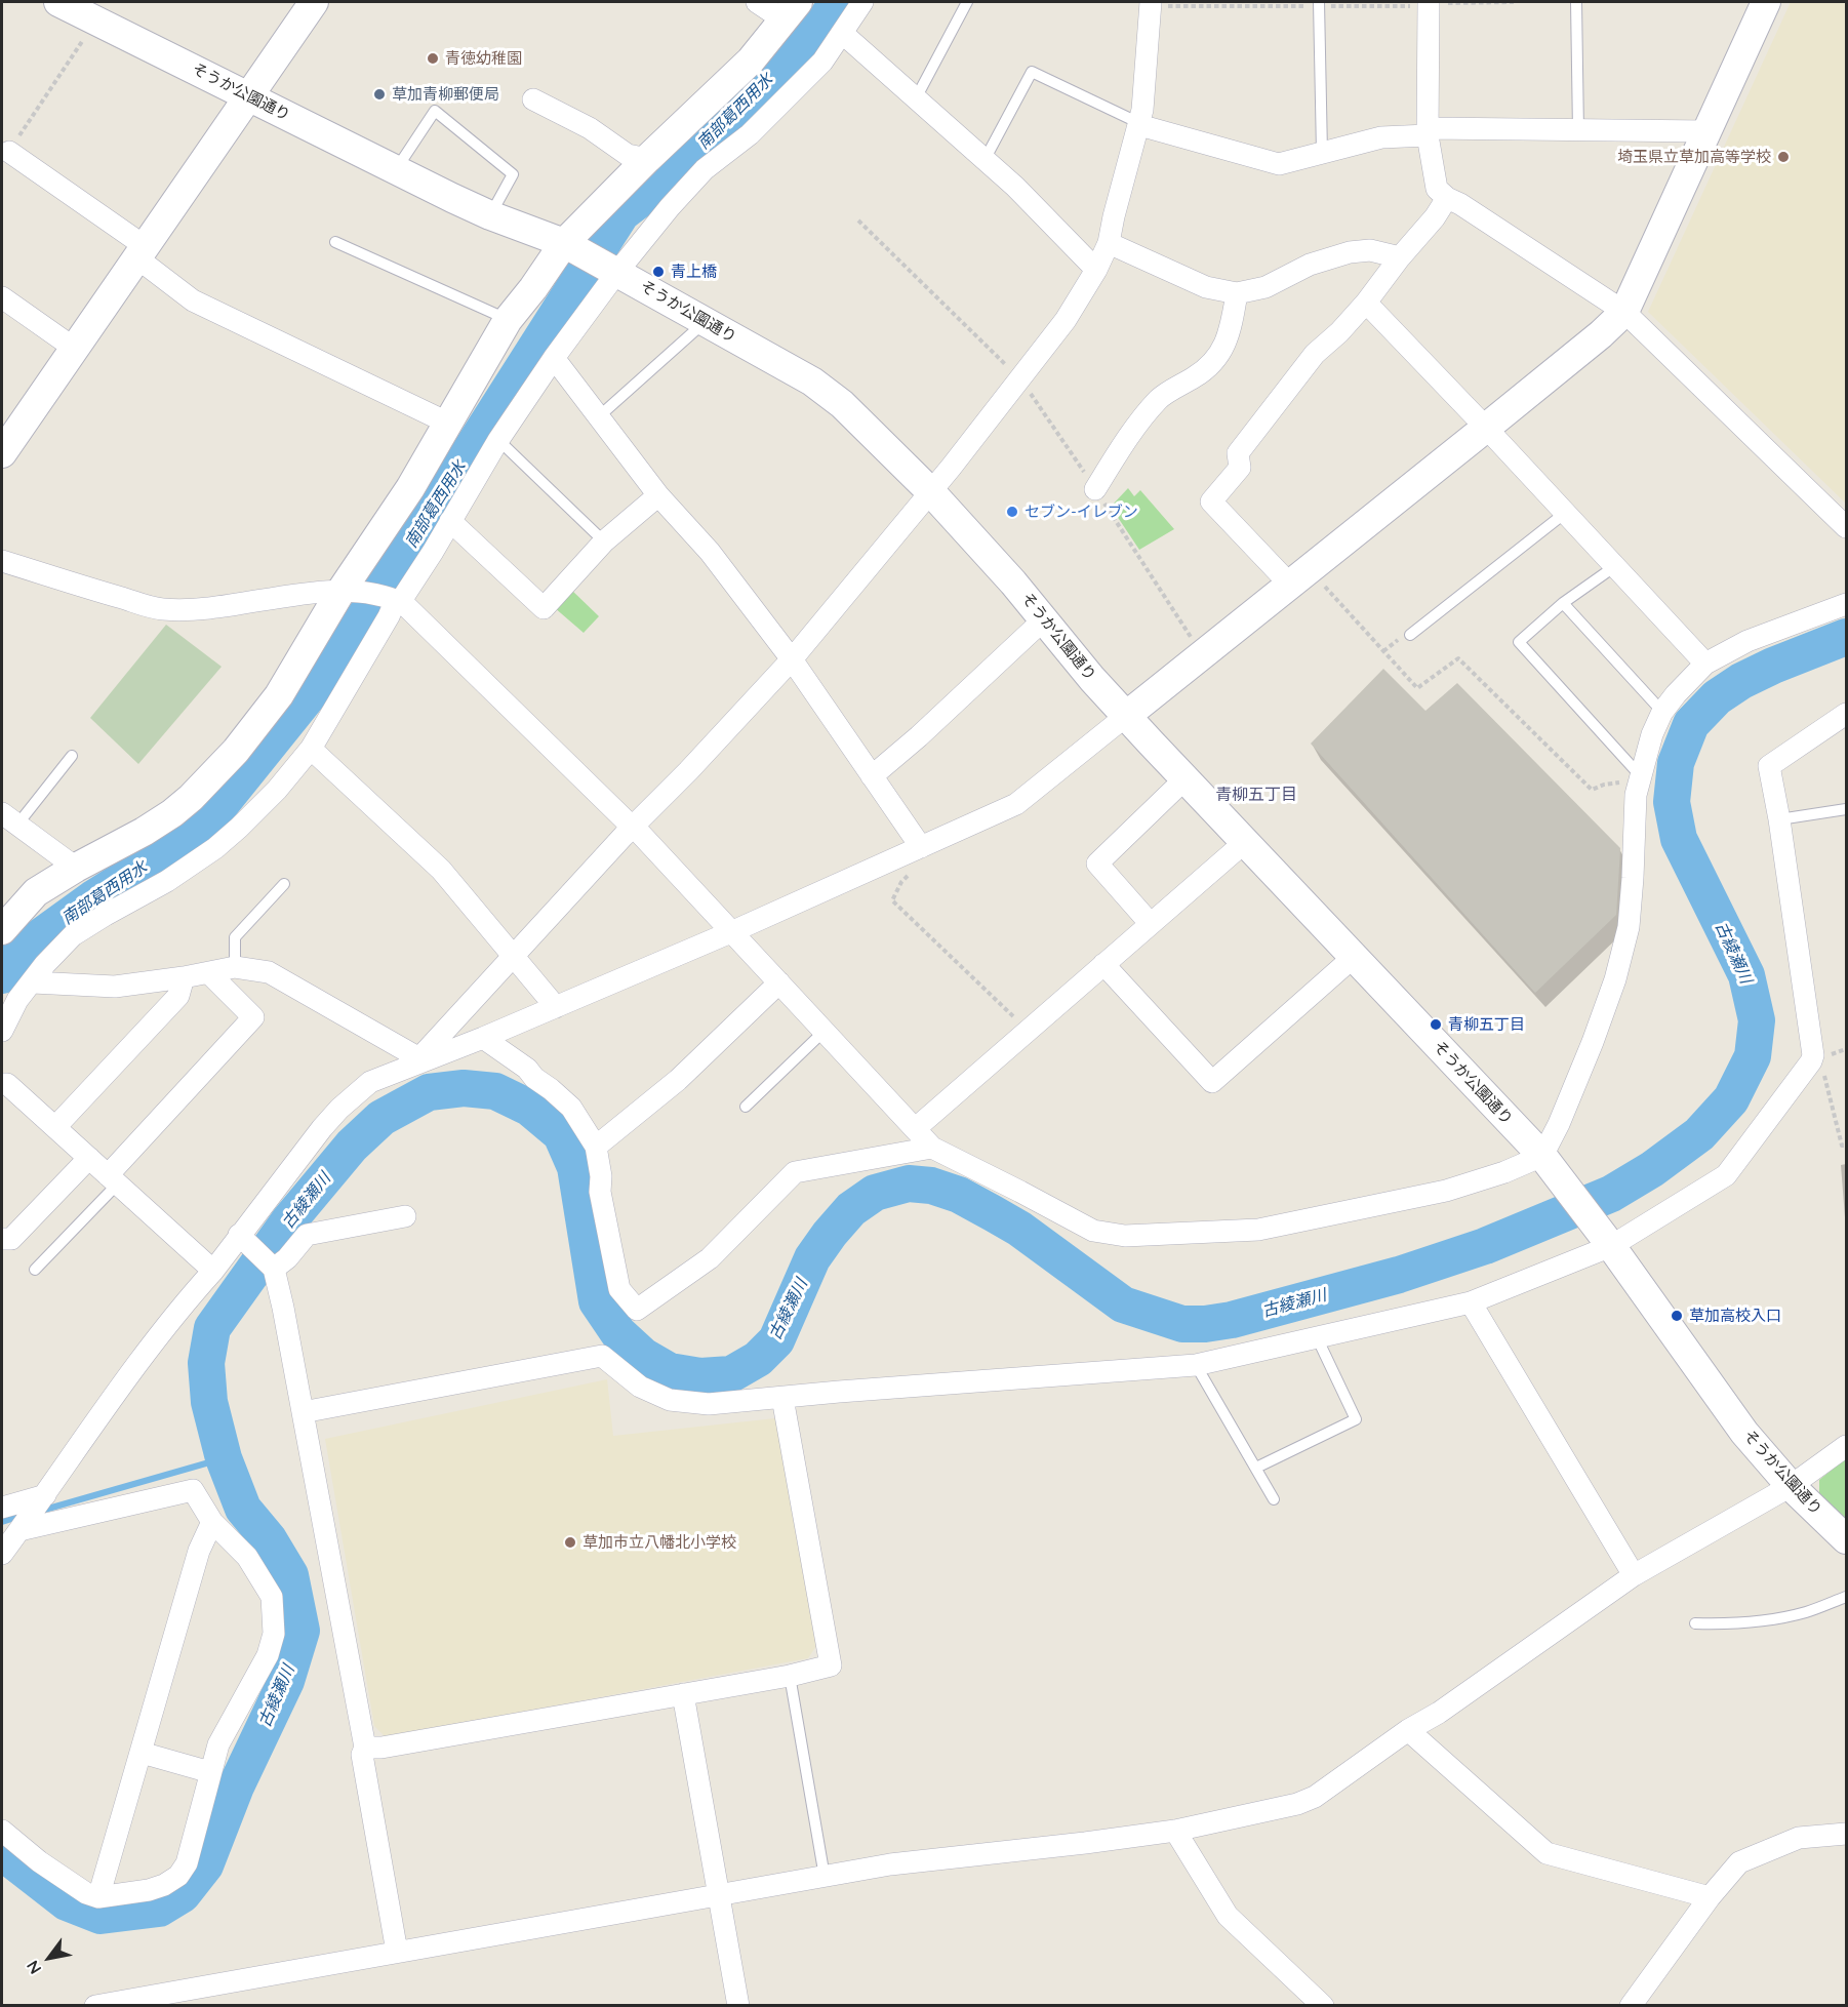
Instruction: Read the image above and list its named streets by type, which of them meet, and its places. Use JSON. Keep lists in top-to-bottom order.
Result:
{
  "streets": {
    "street": ["そうか公園通り"]
  },
  "districts": ["青柳五丁目"],
  "water": ["南部葛西用水", "古綾瀬川"],
  "places": [
    "青徳幼稚園",
    "草加青柳郵便局",
    "埼玉県立草加高等学校",
    "青上橋",
    "セブン-イレブン",
    "青柳五丁目",
    "草加高校入口",
    "草加市立八幡北小学校"
  ],
  "north": "bottom left"
}
